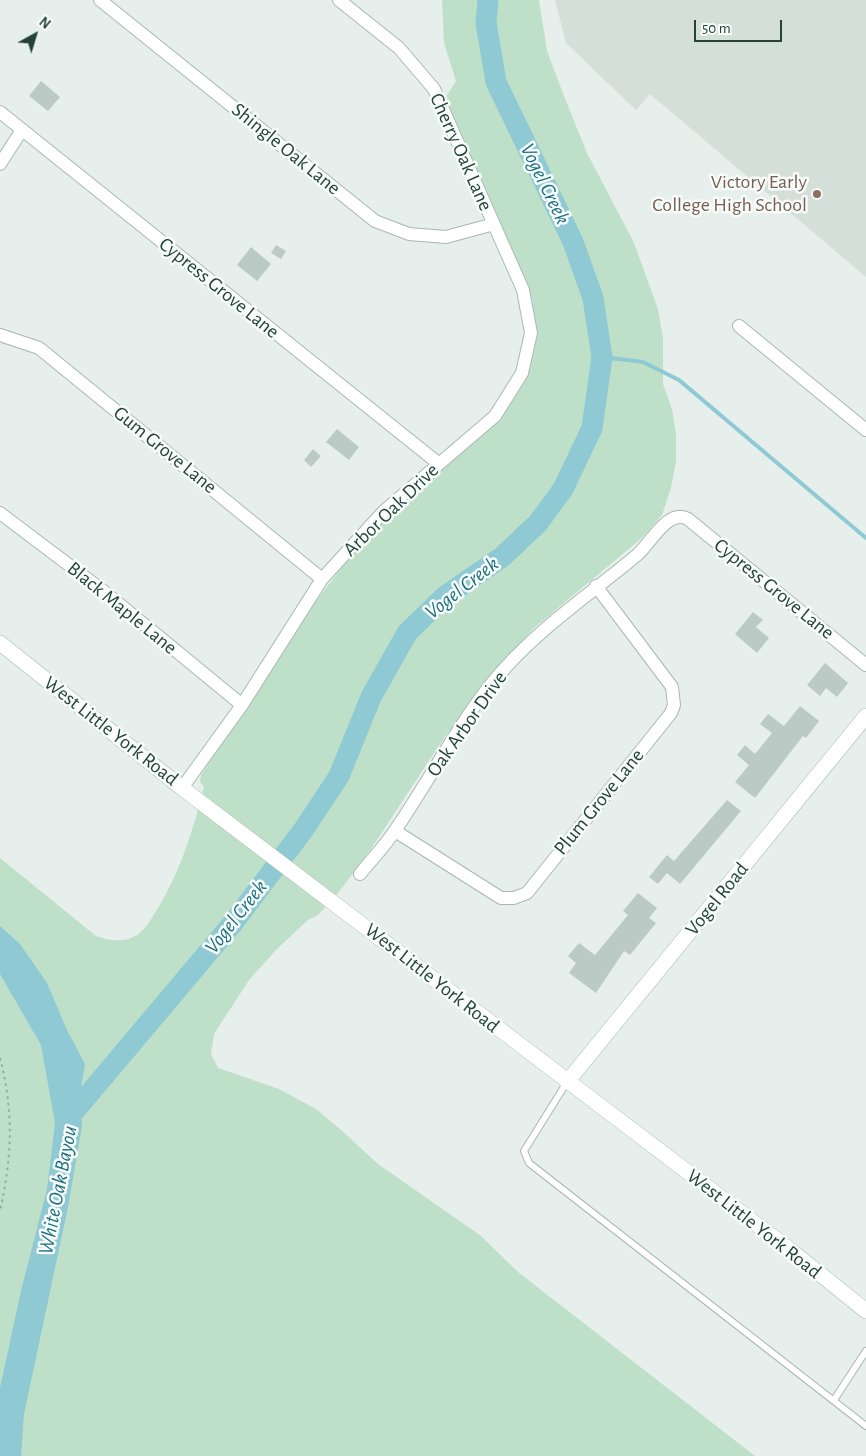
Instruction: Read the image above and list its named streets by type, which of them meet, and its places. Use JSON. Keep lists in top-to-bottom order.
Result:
{
  "streets": {
    "street": [
      "Shingle Oak Lane",
      "Cherry Oak Lane",
      "Cypress Grove Lane",
      "Gum Grove Lane",
      "Arbor Oak Drive",
      "Black Maple Lane",
      "Oak Arbor Drive",
      "West Little York Road",
      "Plum Grove Lane",
      "Vogel Road"
    ]
  },
  "crossings": [
    ["Shingle Oak Lane", "Cherry Oak Lane"],
    ["Shingle Oak Lane", "Arbor Oak Drive"],
    ["Cherry Oak Lane", "Arbor Oak Drive"],
    ["Cypress Grove Lane", "Arbor Oak Drive"],
    ["Cypress Grove Lane", "Oak Arbor Drive"],
    ["Gum Grove Lane", "Arbor Oak Drive"],
    ["Arbor Oak Drive", "Black Maple Lane"],
    ["Arbor Oak Drive", "West Little York Road"],
    ["Oak Arbor Drive", "Plum Grove Lane"],
    ["West Little York Road", "Vogel Road"]
  ],
  "water": ["Vogel Creek", "White Oak Bayou"],
  "places": ["Victory Early College High School"],
  "scale_bar": "50 m",
  "north": "top right"
}
